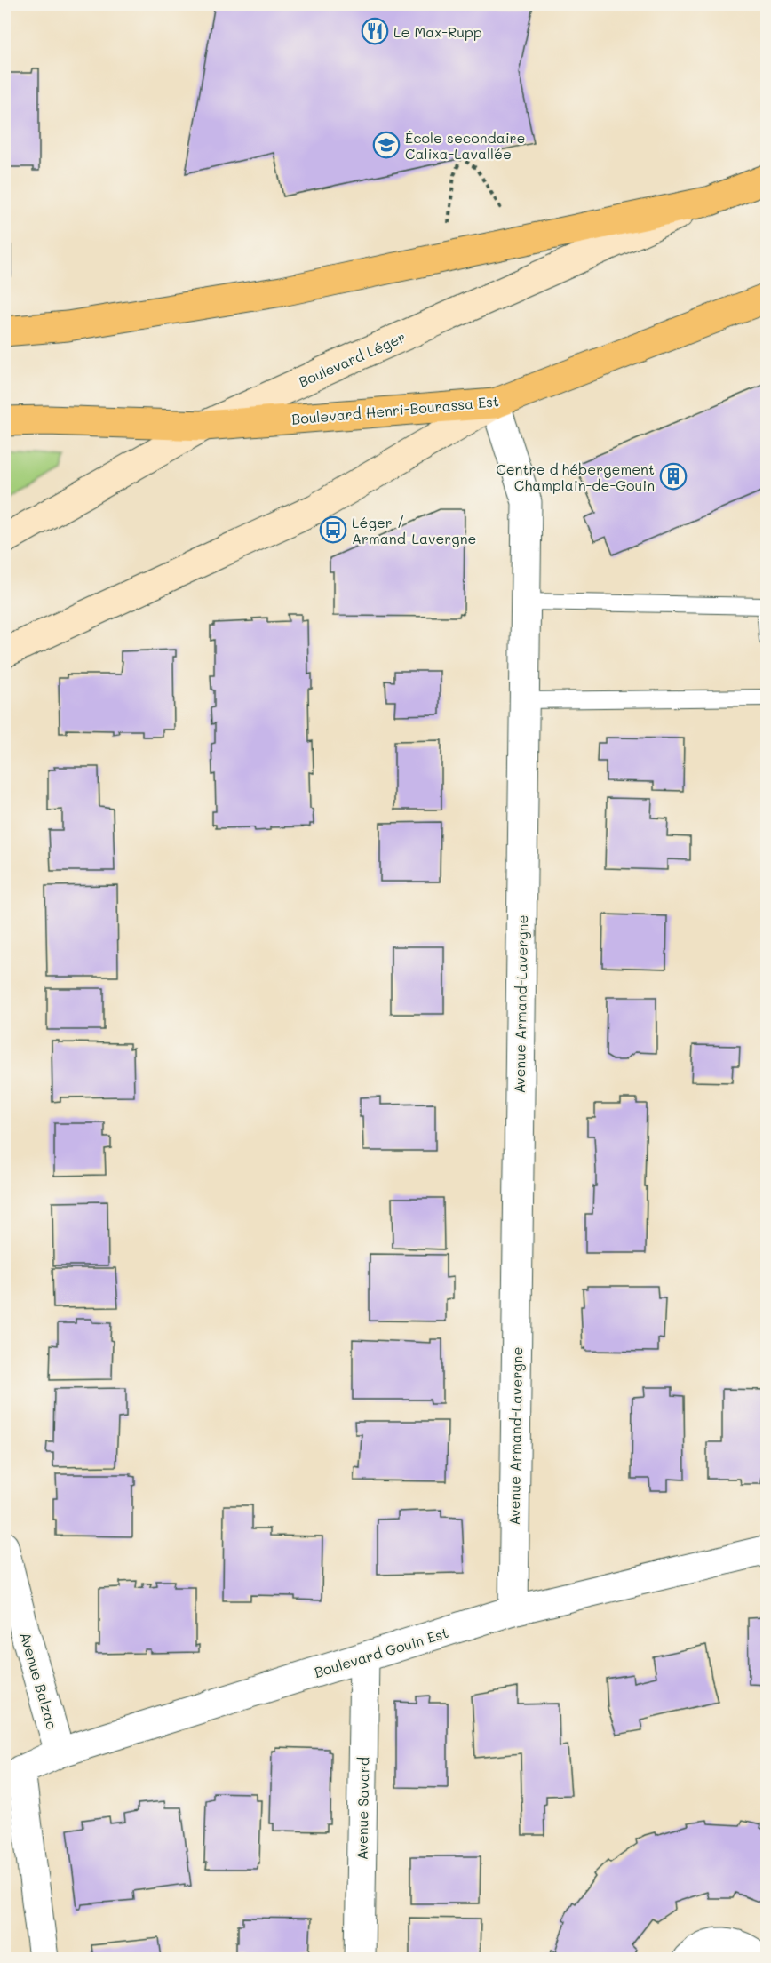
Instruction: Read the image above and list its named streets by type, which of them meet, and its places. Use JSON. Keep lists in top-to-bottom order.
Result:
{
  "streets": {
    "main road": ["Boulevard Léger", "Boulevard Henri-Bourassa Est"],
    "street": [
      "Avenue Armand-Lavergne",
      "Boulevard Gouin Est",
      "Avenue Balzac",
      "Avenue Savard"
    ]
  },
  "crossings": [
    ["Boulevard Léger", "Boulevard Henri-Bourassa Est"],
    ["Boulevard Henri-Bourassa Est", "Avenue Armand-Lavergne"],
    ["Avenue Armand-Lavergne", "Boulevard Gouin Est"],
    ["Boulevard Gouin Est", "Avenue Balzac"],
    ["Boulevard Gouin Est", "Avenue Savard"]
  ],
  "places": {
    "restaurant": ["Le Max-Rupp"],
    "school or university": ["École secondaire Calixa-Lavallée"],
    "building": ["Centre d'hébergement Champlain-de-Gouin"],
    "bus stop": ["Léger / Armand-Lavergne"]
  }
}
